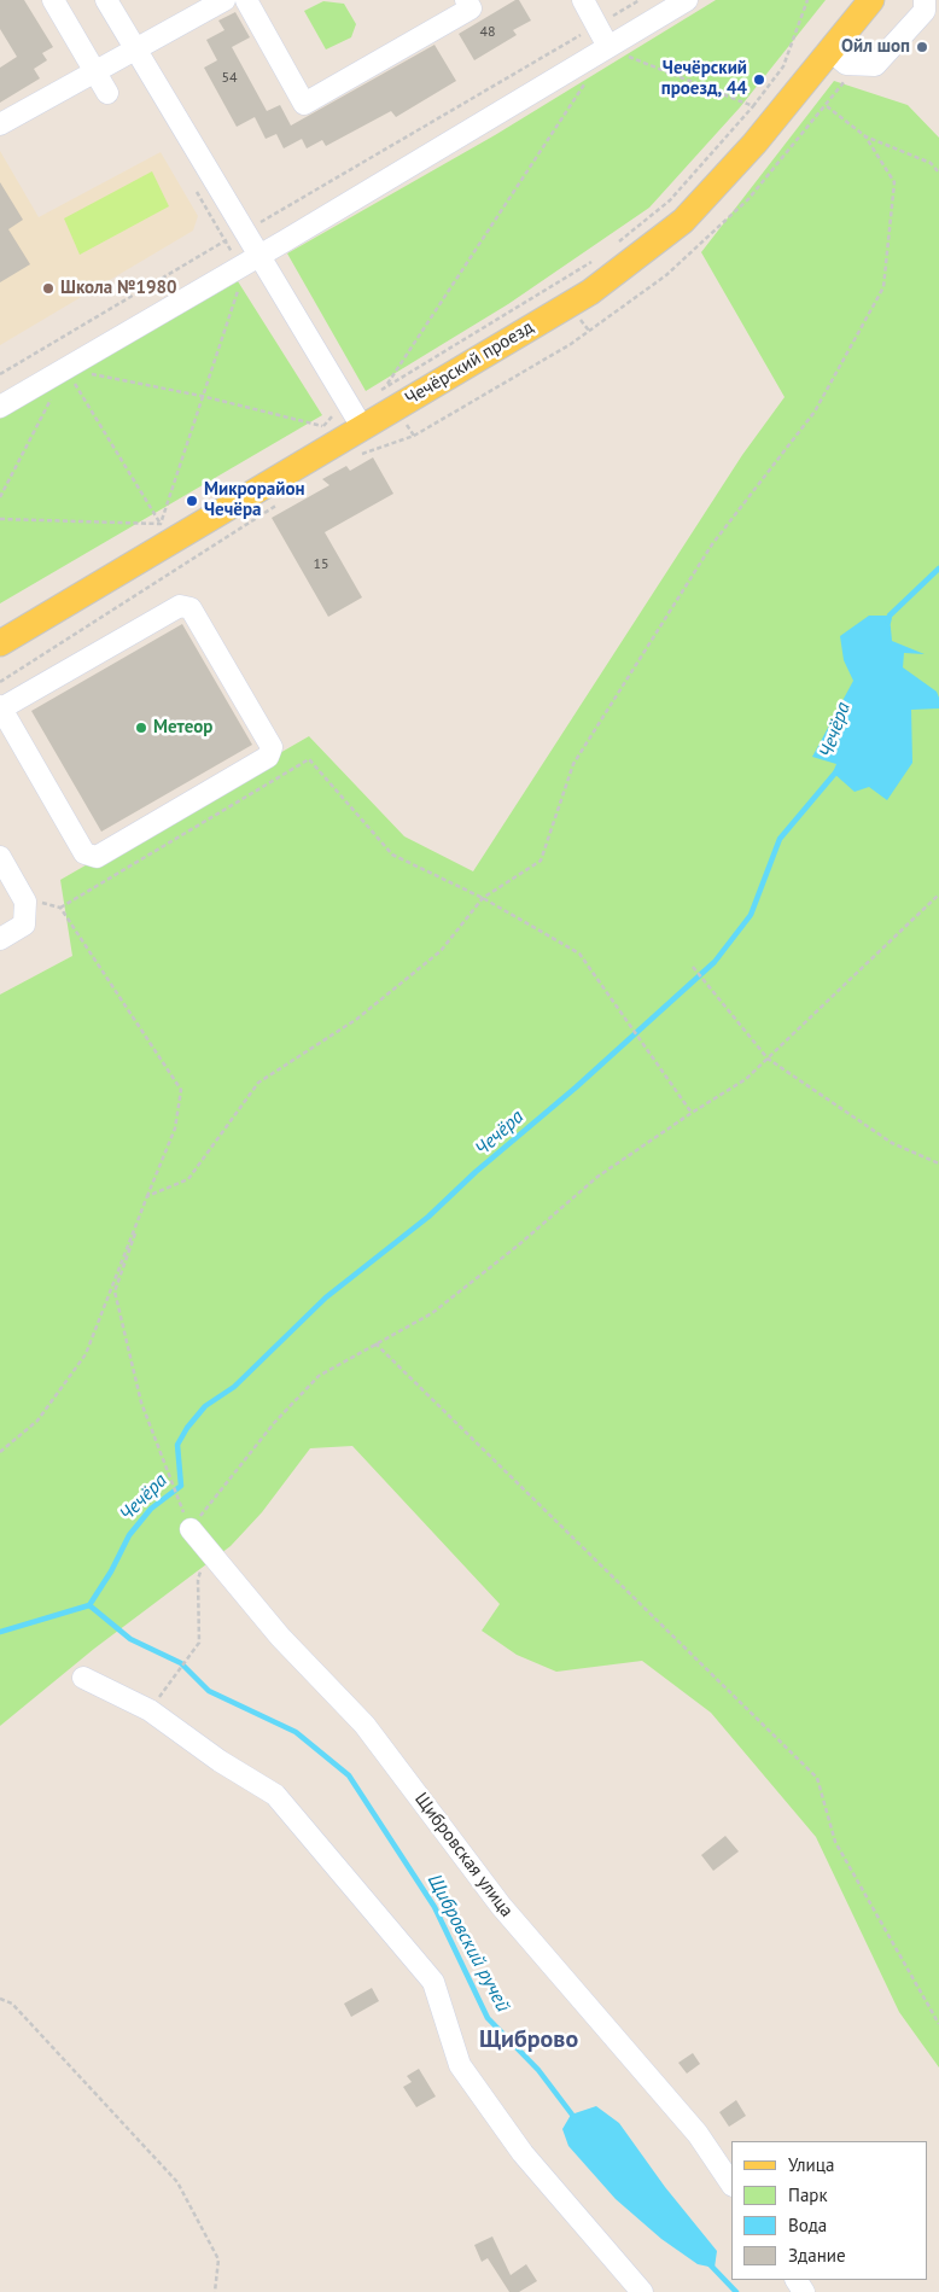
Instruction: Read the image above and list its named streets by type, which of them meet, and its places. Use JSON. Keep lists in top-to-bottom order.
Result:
{
  "streets": {
    "main road": ["Чечёрский проезд"],
    "street": ["Щибровская улица"]
  },
  "districts": ["Щиброво"],
  "water": ["Чечёра", "Щибровский ручей"],
  "places": [
    "Ойл шоп",
    "Чечёрский проезд, 44",
    "Школа №1980",
    "Микрорайон Чечёра",
    "Метеор"
  ],
  "house_numbers": ["48", "54", "15"],
  "legend": [
    "Улица",
    "Парк",
    "Вода",
    "Здание"
  ]
}
